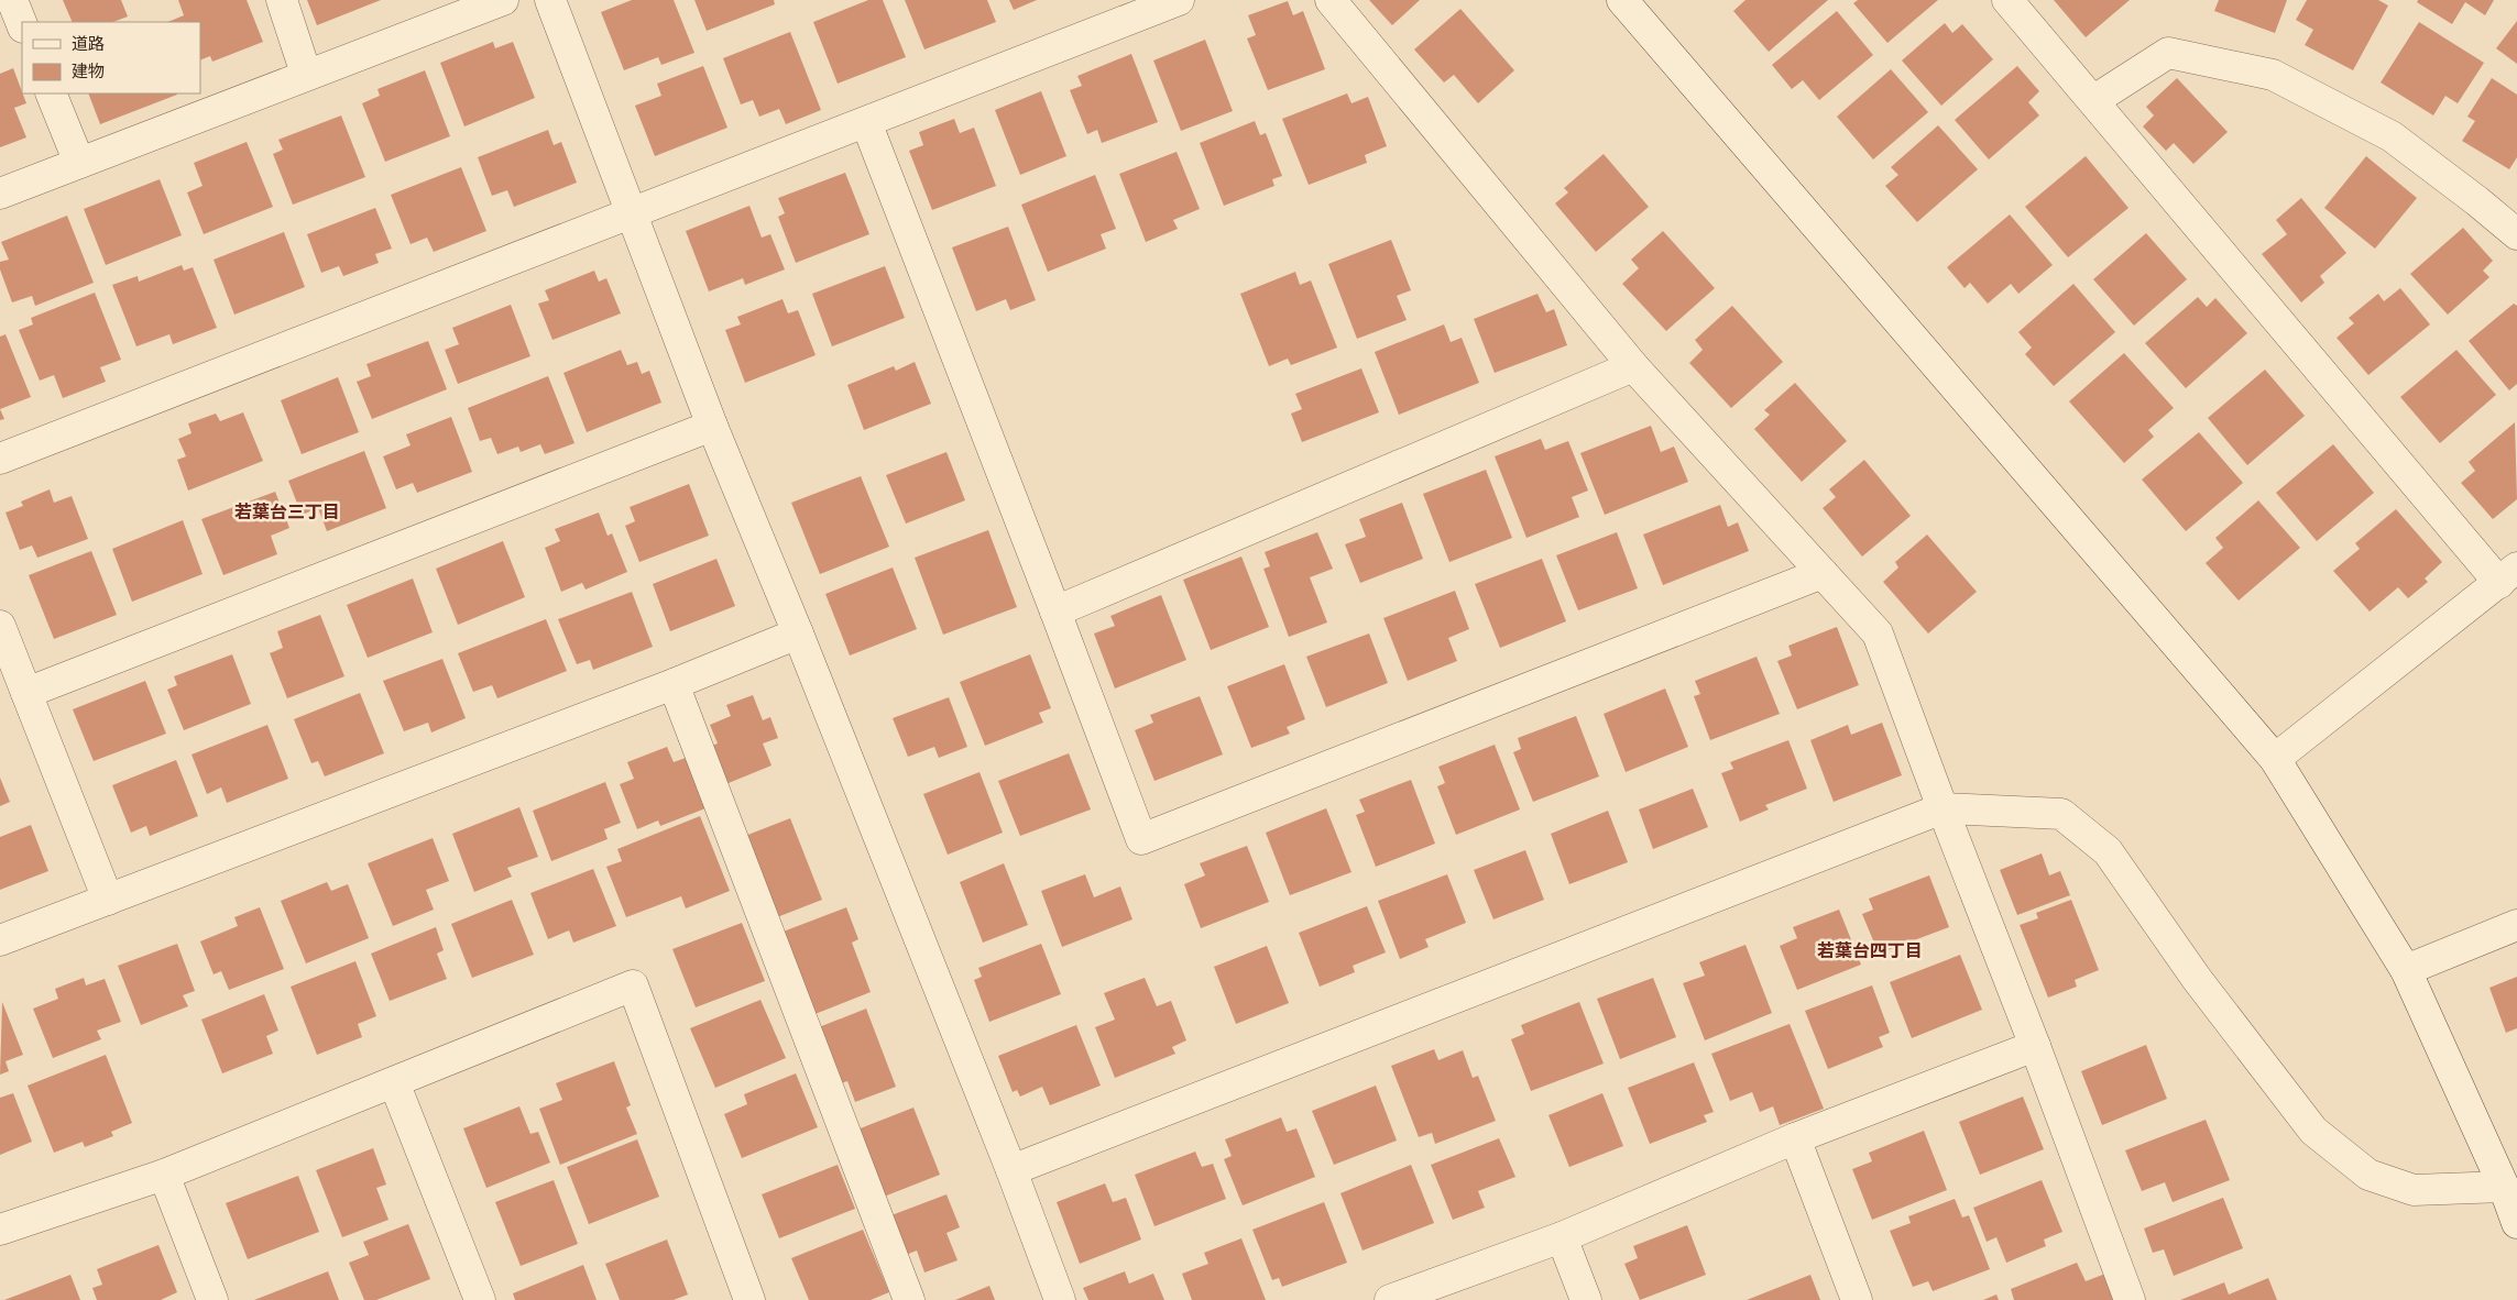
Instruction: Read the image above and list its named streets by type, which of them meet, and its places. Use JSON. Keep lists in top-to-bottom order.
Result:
{
  "districts": ["若葉台三丁目", "若葉台四丁目"],
  "legend": ["道路", "建物"]
}
